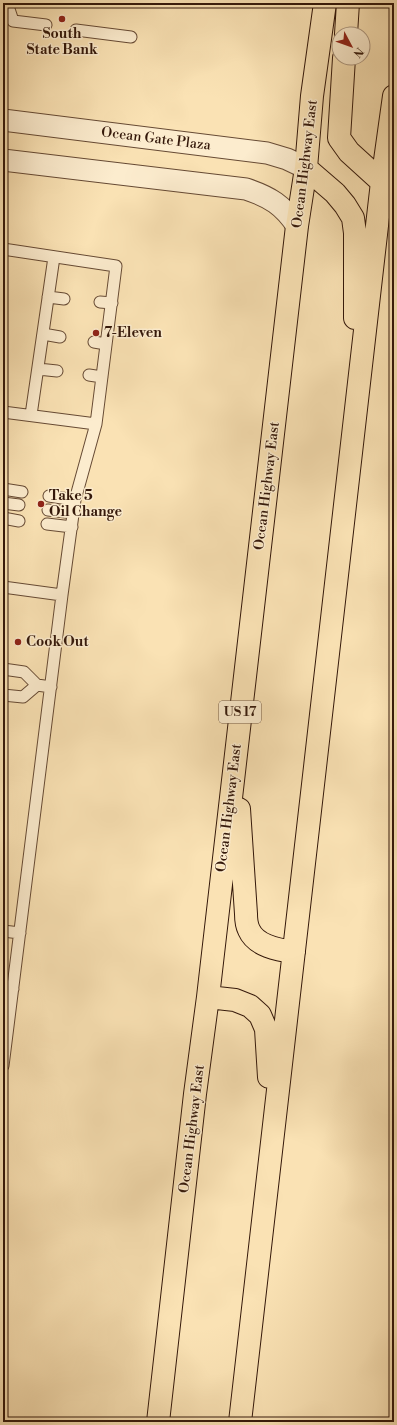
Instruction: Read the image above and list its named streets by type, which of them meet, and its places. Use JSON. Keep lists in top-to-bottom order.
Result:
{
  "streets": {
    "highway": ["Ocean Highway East", "US 17"],
    "street": ["Ocean Gate Plaza"]
  },
  "crossings": [
    ["Ocean Gate Plaza", "Ocean Highway East"]
  ],
  "places": [
    "South State Bank",
    "7-Eleven",
    "Take 5 Oil Change",
    "Cook Out"
  ],
  "north": "bottom right"
}
